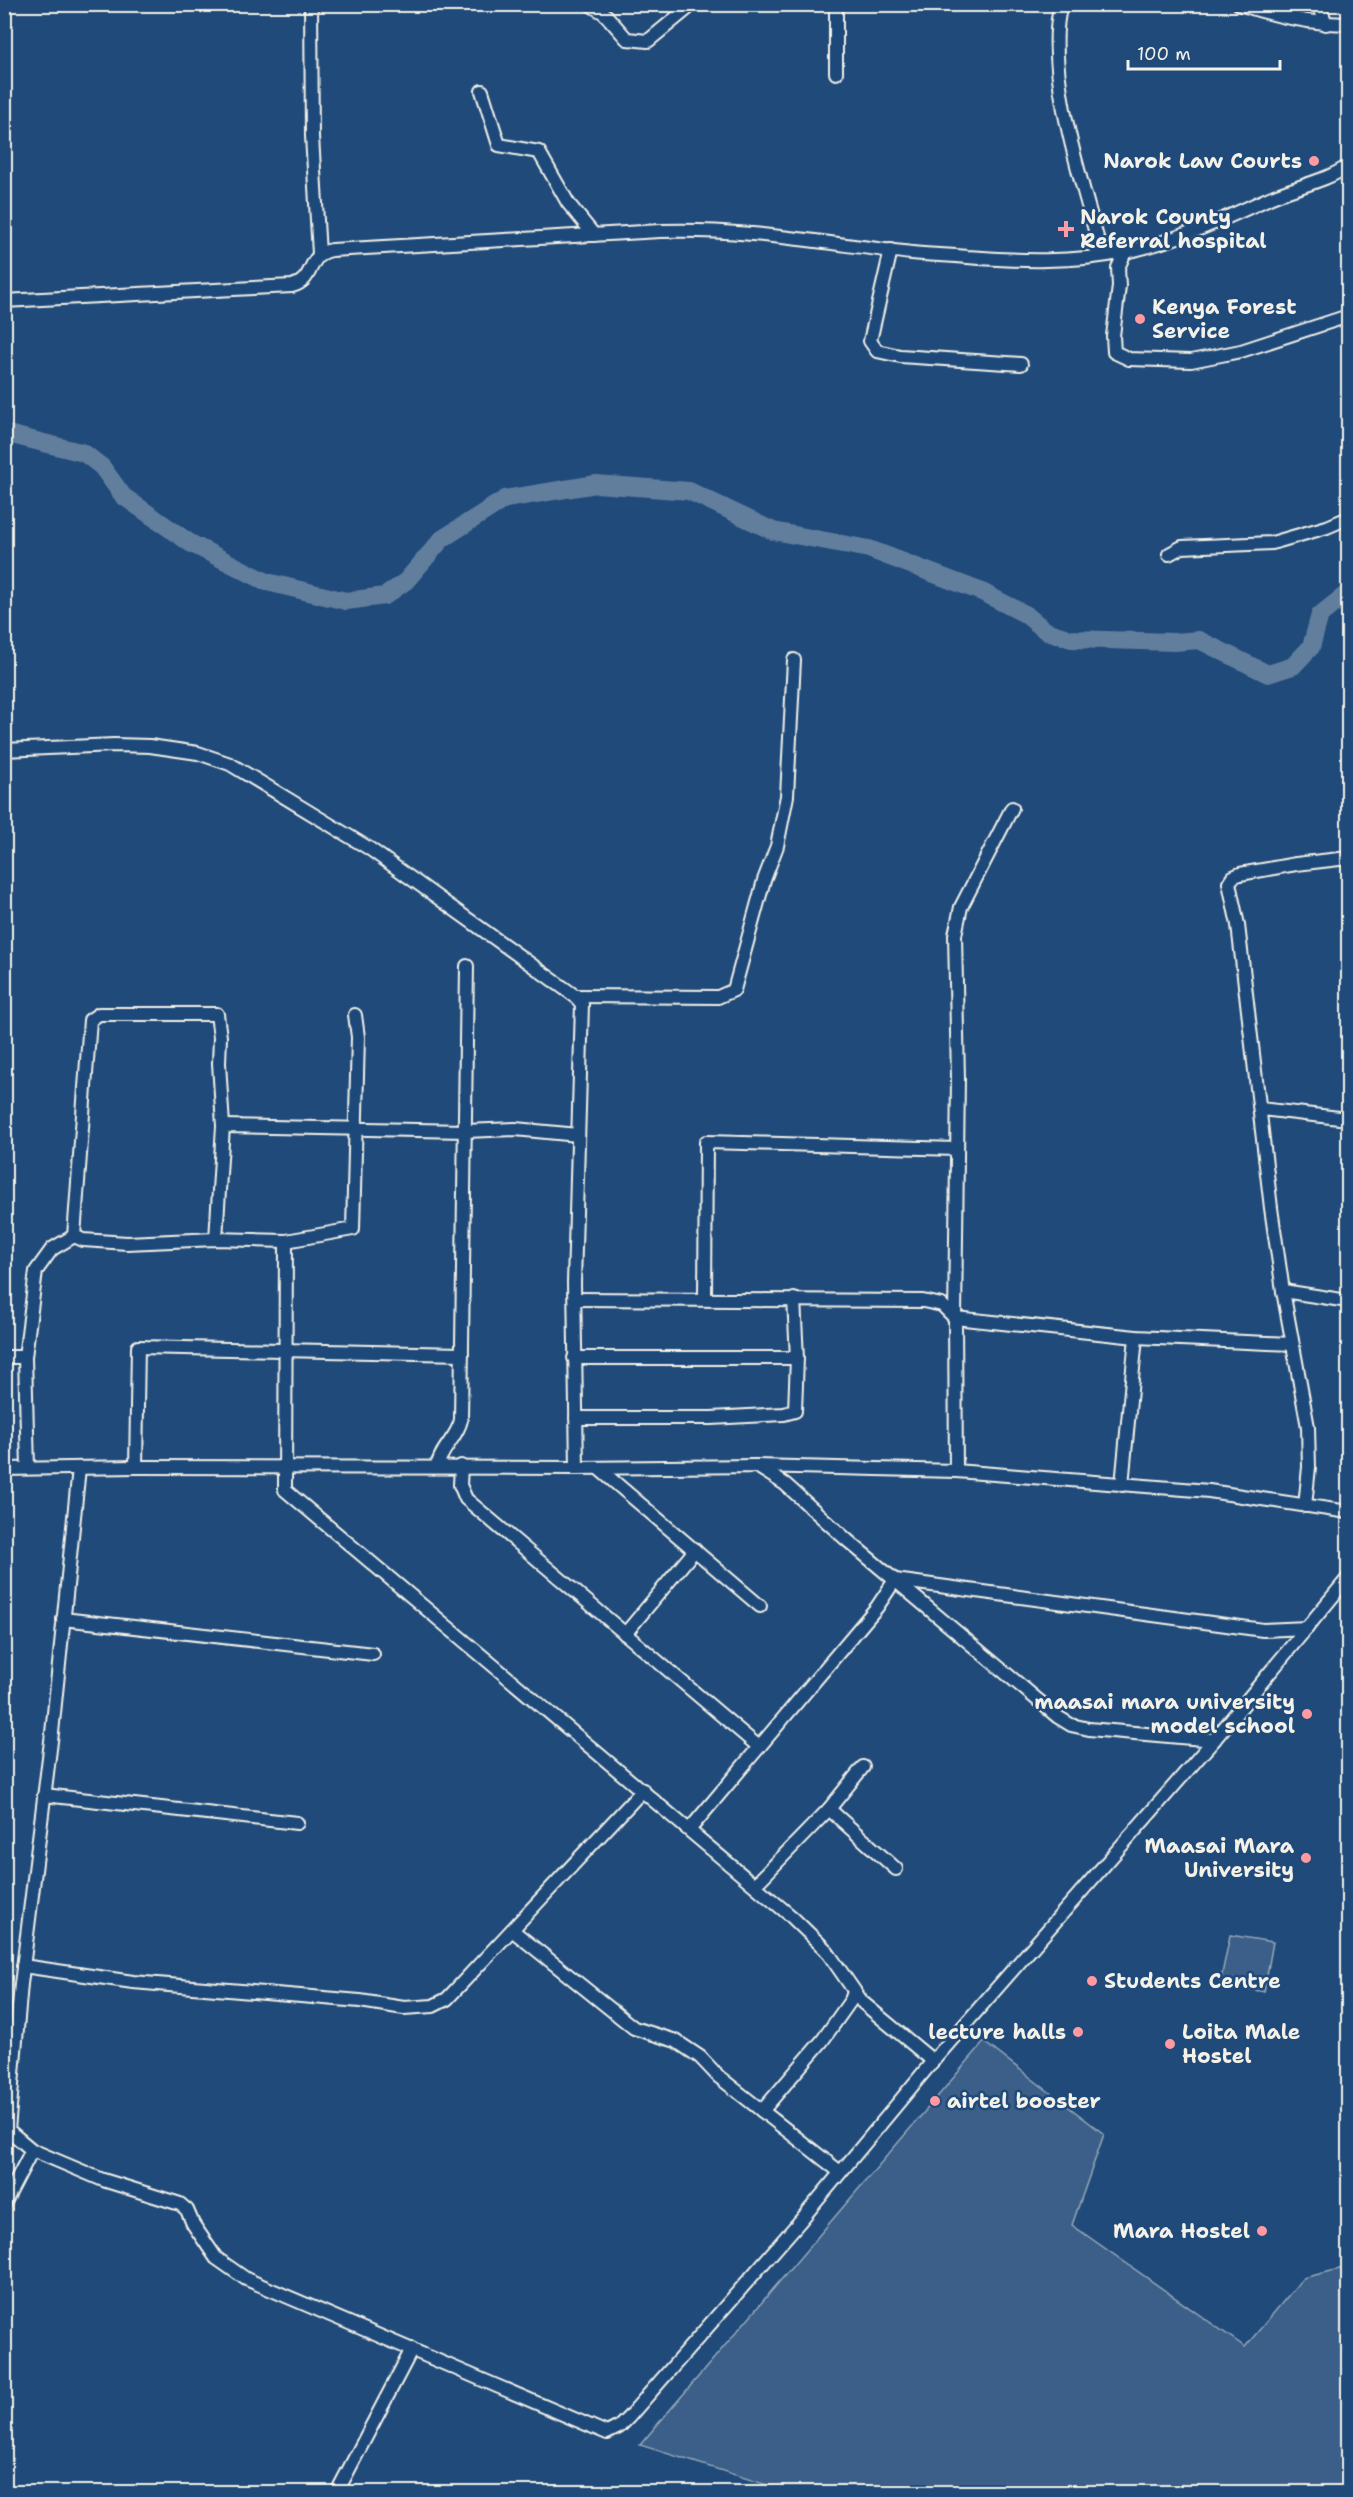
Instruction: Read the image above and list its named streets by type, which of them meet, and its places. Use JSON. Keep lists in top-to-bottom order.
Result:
{
  "places": {
    "other": [
      "Narok Law Courts",
      "Kenya Forest Service",
      "maasai mara university model school",
      "Maasai Mara University",
      "Students Centre",
      "lecture halls",
      "Loita Male Hostel",
      "airtel booster",
      "Mara Hostel"
    ],
    "health": ["Narok County Referral hospital"]
  },
  "scale_bar": "100 m"
}
